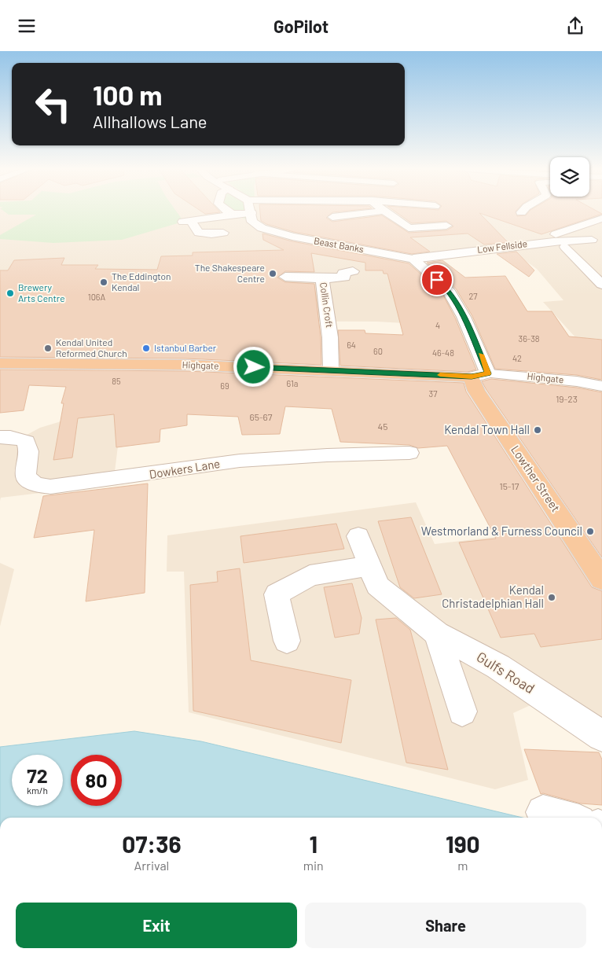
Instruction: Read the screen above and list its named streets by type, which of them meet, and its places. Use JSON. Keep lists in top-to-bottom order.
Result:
{
  "streets": {
    "highway": ["Highgate", "Lowther Street"],
    "street": [
      "Beast Banks",
      "Low Fellside",
      "Collin Croft",
      "Dowkers Lane",
      "Gulfs Road"
    ]
  },
  "crossings": [
    ["Beast Banks", "Low Fellside"],
    ["Collin Croft", "Highgate"],
    ["Highgate", "Lowther Street"]
  ],
  "places": [
    "The Shakespeare Centre",
    "The Eddington Kendal",
    "Brewery Arts Centre",
    "Kendal United Reformed Church",
    "Istanbul Barber",
    "Kendal Town Hall",
    "Westmorland & Furness Council",
    "Kendal Christadelphian Hall"
  ],
  "house_numbers": [
    "27",
    "106A",
    "4",
    "36-38",
    "64",
    "60",
    "46-48",
    "42",
    "85",
    "61a",
    "69",
    "37",
    "19-23",
    "65-67",
    "45",
    "15-17"
  ],
  "page": {
    "header": "GoPilot",
    "turn": ["100 m", "Allhallows Lane"],
    "speed": "72 km/h",
    "limit": "80",
    "eta": [
      "07:36",
      "Arrival",
      "1",
      "min",
      "190",
      "m"
    ],
    "buttons": ["Exit", "Share"]
  }
}
